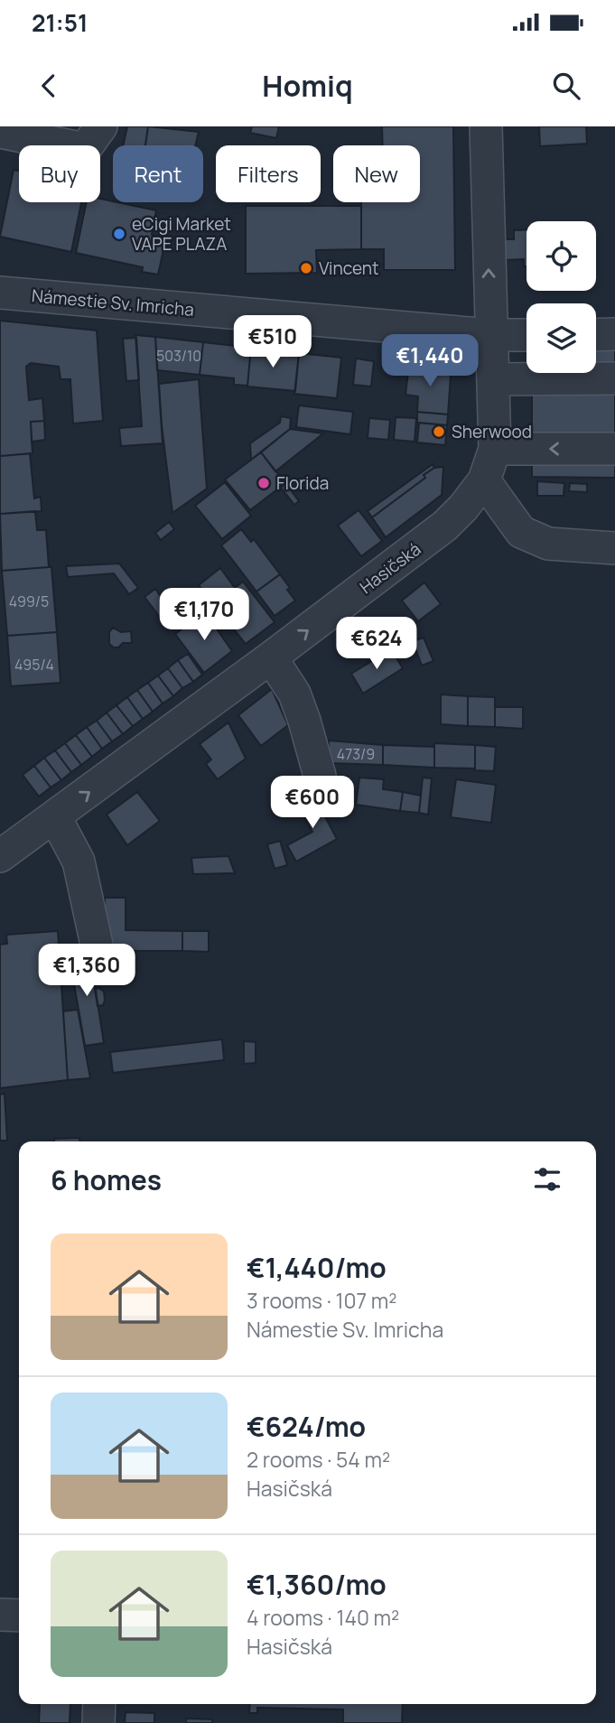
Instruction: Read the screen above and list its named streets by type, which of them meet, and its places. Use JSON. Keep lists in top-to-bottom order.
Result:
{
  "streets": {
    "street": ["Námestie Sv. Imricha", "Hasičská"]
  },
  "crossings": [
    ["Námestie Sv. Imricha", "Hasičská"]
  ],
  "one_way": ["Hasičská"],
  "places": [
    "eCigi Market VAPE PLAZA",
    "Vincent",
    "Sherwood",
    "Florida"
  ],
  "house_numbers": [
    "503/10",
    "499/5",
    "495/4",
    "473/9"
  ],
  "page": {
    "status": "21:51",
    "header": "Homiq",
    "chip": [
      "Buy",
      "Rent",
      "Filters",
      "New"
    ],
    "price": [
      "€510",
      "€1,440",
      "€1,170",
      "€624",
      "€600",
      "€1,360"
    ],
    "heading": "6 homes",
    "list": [
      {
        "name": "€1,440/mo",
        "note": "3 rooms · 107 m² · Námestie Sv. Imricha"
      },
      {
        "name": "€624/mo",
        "note": "2 rooms · 54 m² · Hasičská"
      },
      {
        "name": "€1,360/mo",
        "note": "4 rooms · 140 m² · Hasičská"
      }
    ]
  }
}
